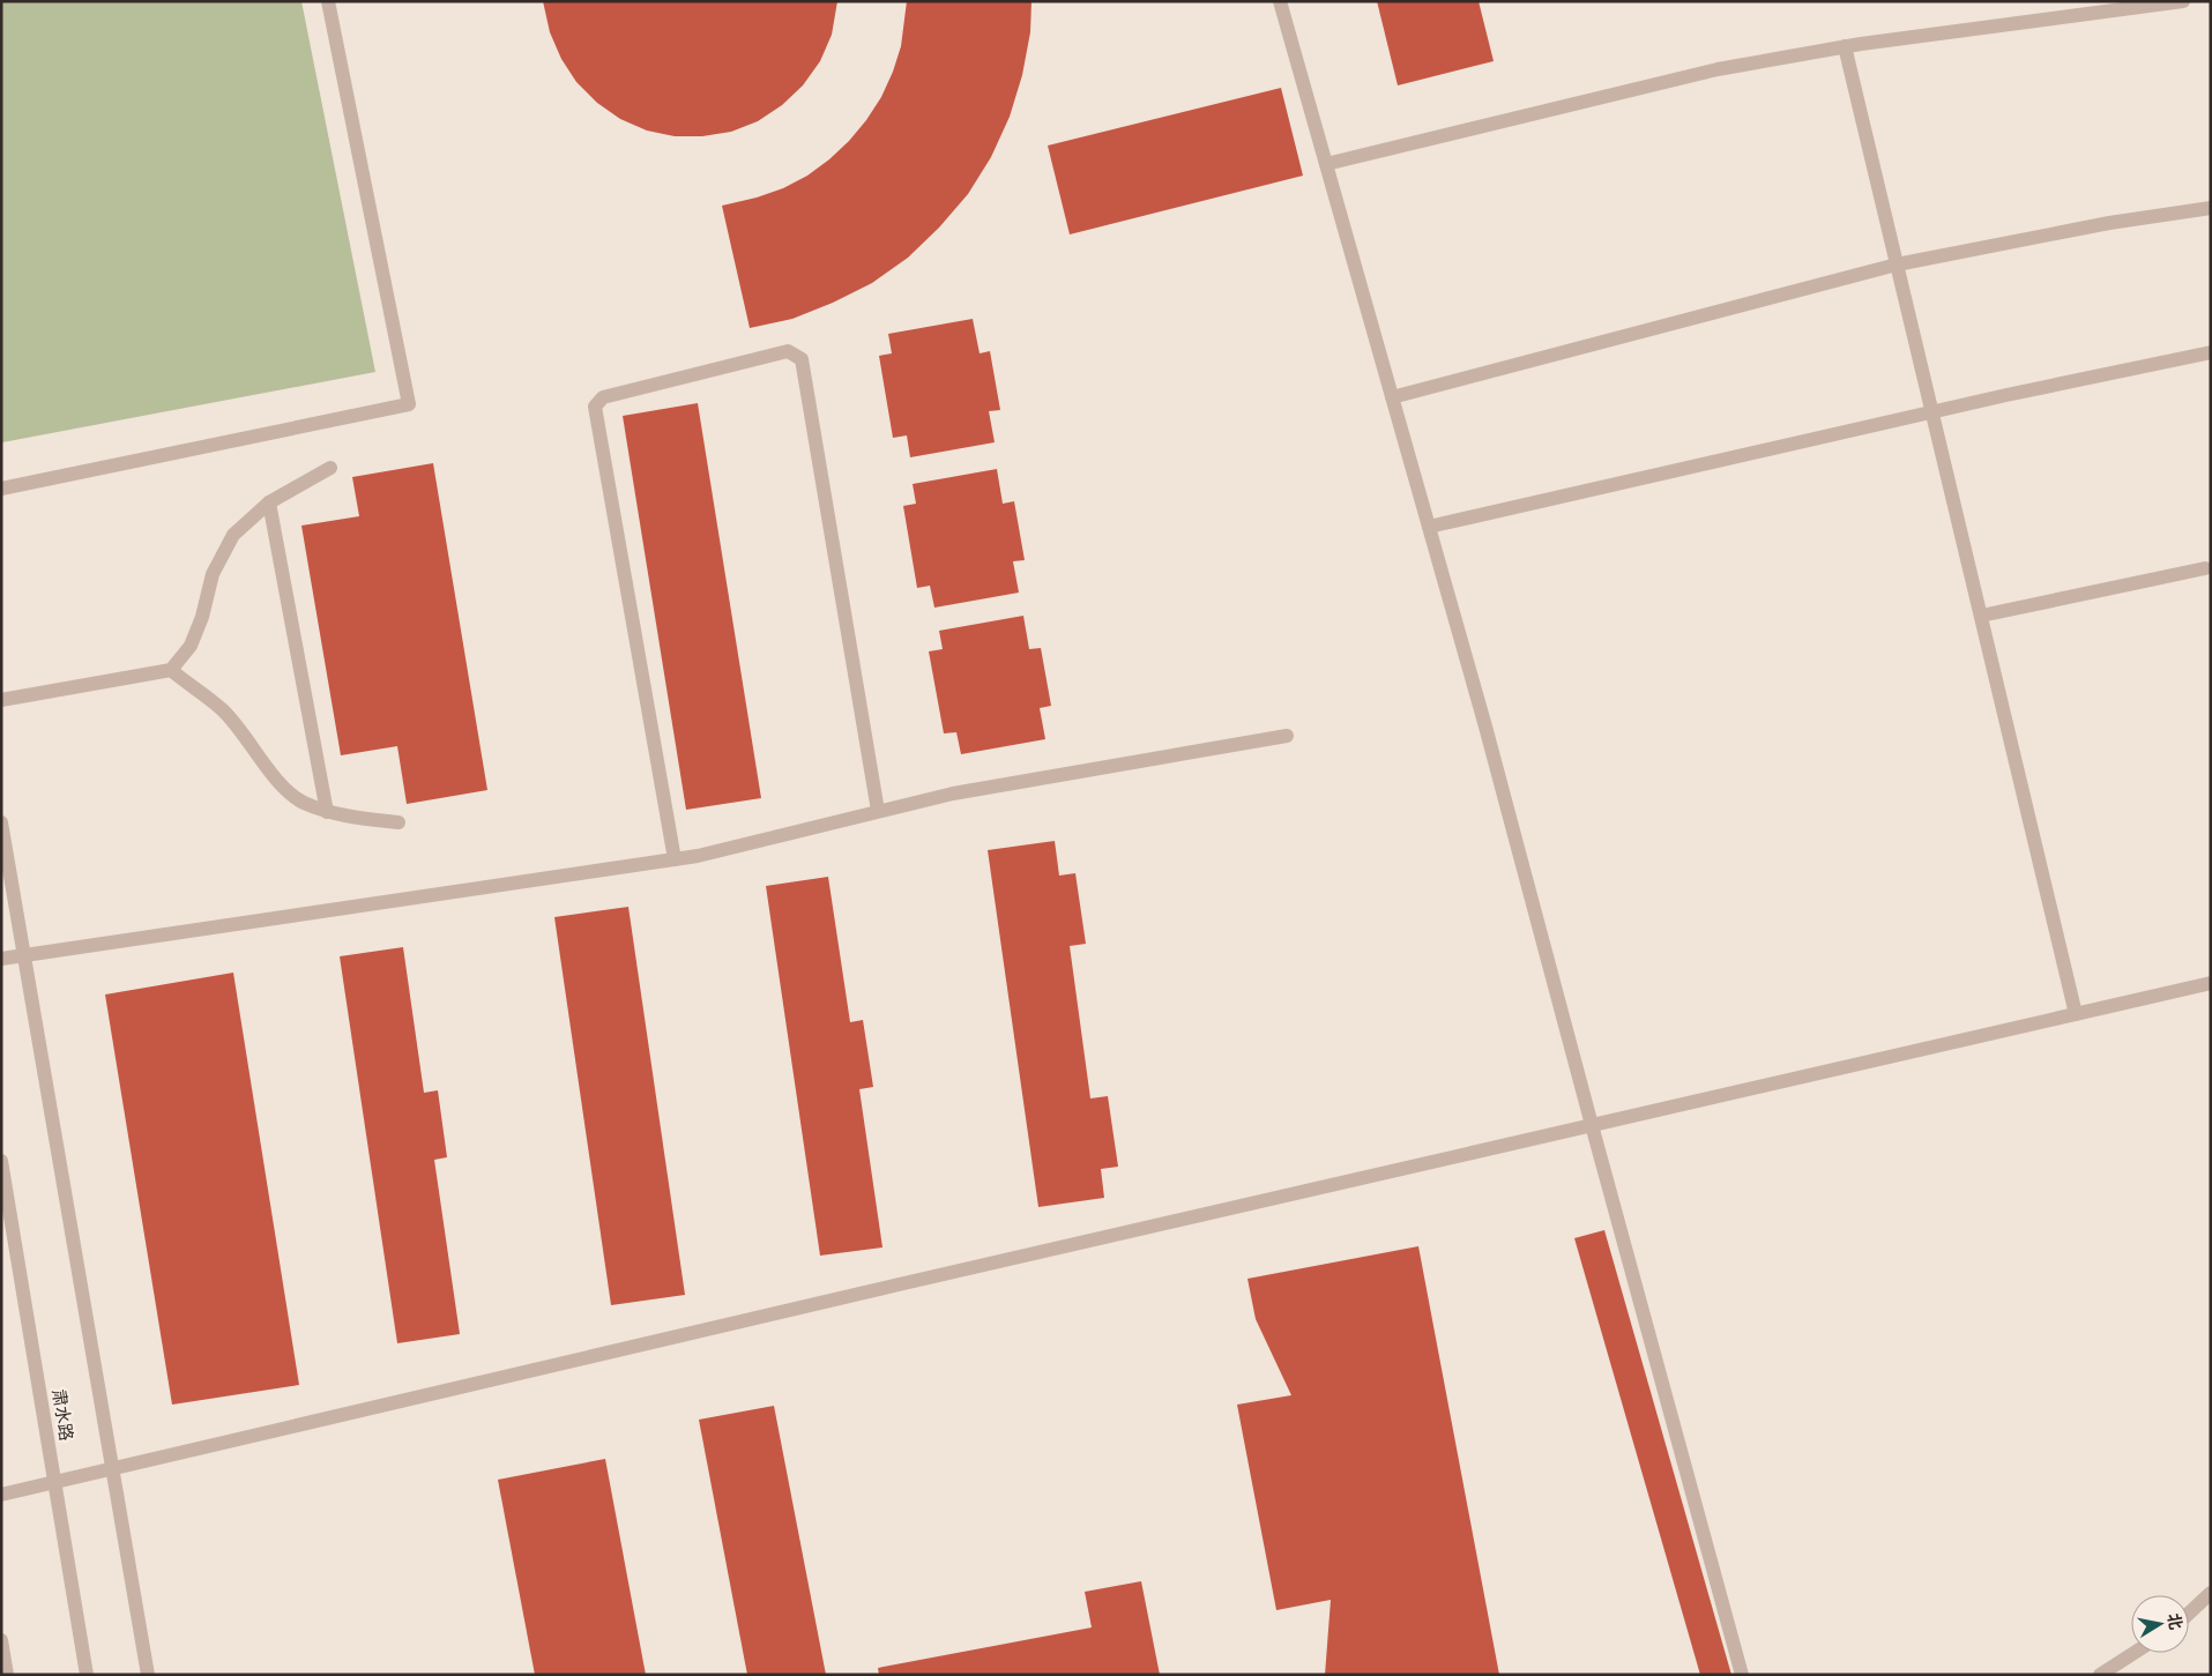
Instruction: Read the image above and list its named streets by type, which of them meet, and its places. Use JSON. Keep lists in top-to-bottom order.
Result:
{
  "streets": {
    "street": ["肃水路"]
  },
  "north": "right"
}
